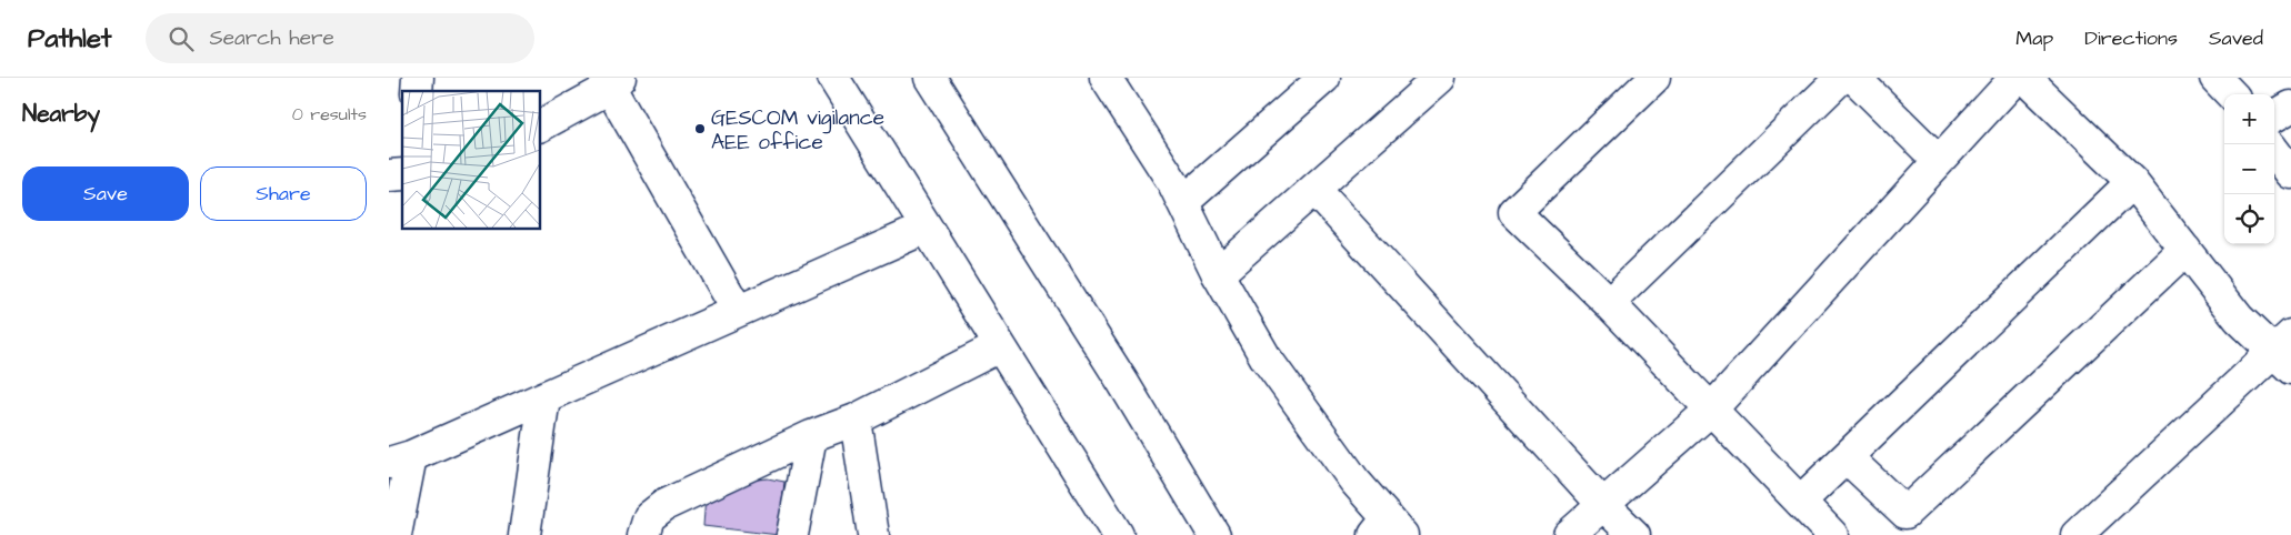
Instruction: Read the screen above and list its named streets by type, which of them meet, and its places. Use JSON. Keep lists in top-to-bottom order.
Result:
{
  "places": ["GESCOM vigilance AEE office"],
  "page": {
    "header": "Pathlet",
    "search": "Search here",
    "nav": ["Map", "Directions", "Saved"],
    "heading": ["Nearby", "0 results"],
    "map_buttons": ["+", "−"],
    "buttons": ["Save", "Share"]
  }
}
